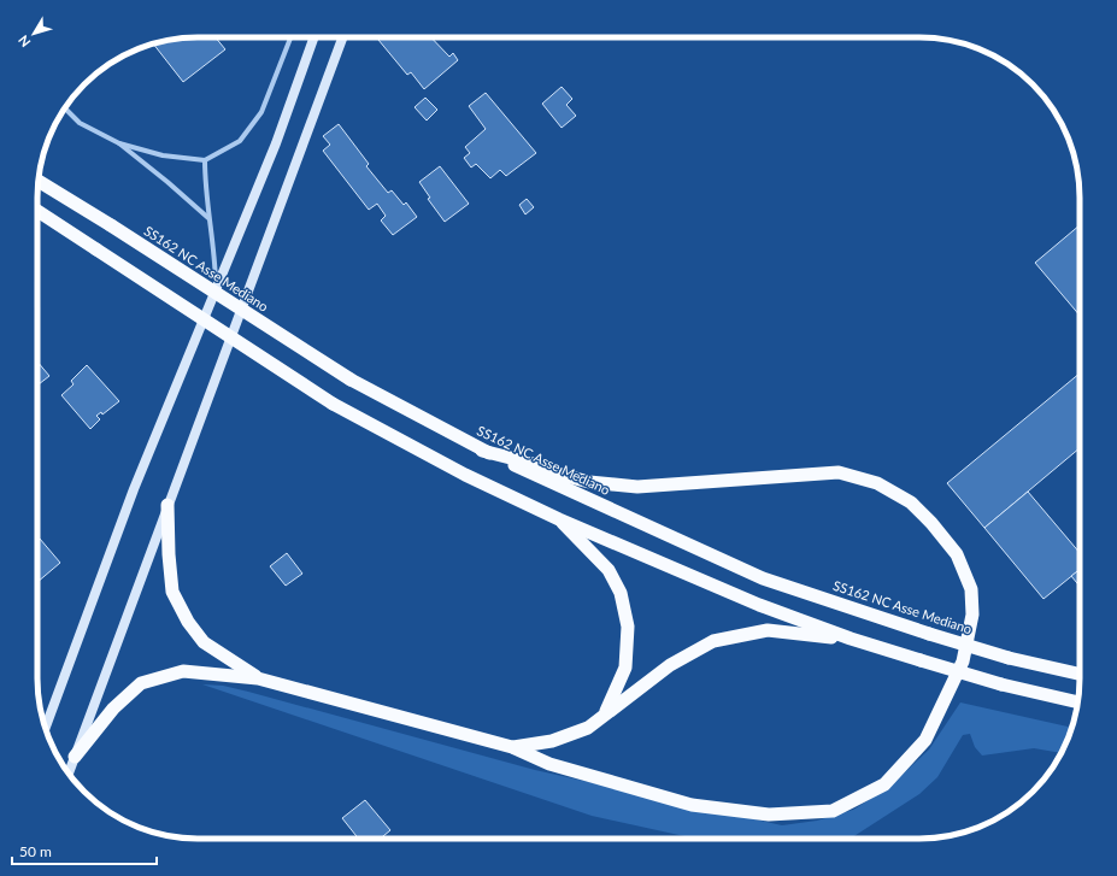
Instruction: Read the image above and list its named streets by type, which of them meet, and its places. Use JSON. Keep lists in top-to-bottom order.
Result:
{
  "streets": {
    "highway": ["SS162 NC Asse Mediano"]
  },
  "scale_bar": "50 m",
  "north": "bottom left"
}
